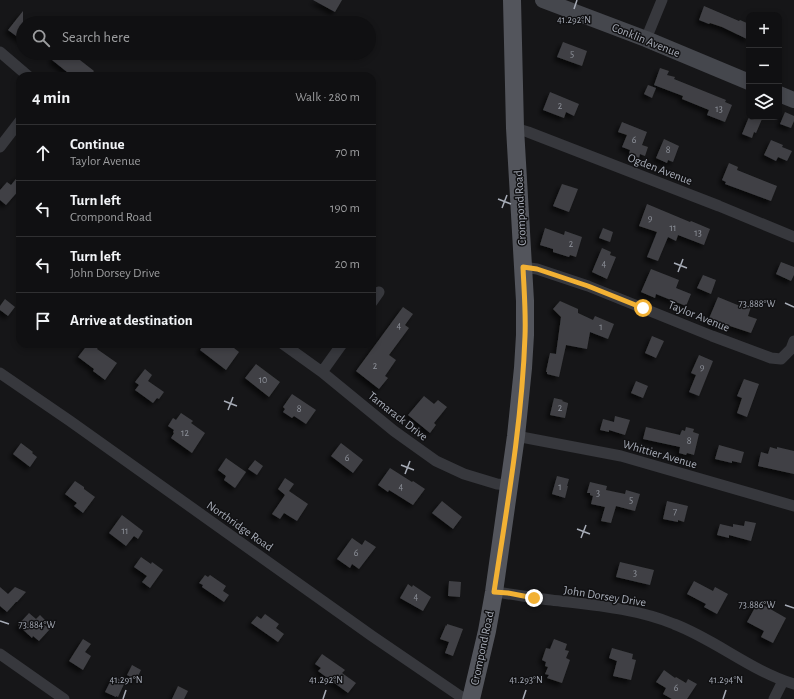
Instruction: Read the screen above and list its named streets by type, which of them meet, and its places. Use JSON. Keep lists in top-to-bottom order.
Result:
{
  "streets": {
    "main road": ["Crompond Road"],
    "street": [
      "Conklin Avenue",
      "Ogden Avenue",
      "Taylor Avenue",
      "Tamarack Drive",
      "Whittier Avenue",
      "Northridge Road",
      "John Dorsey Drive"
    ]
  },
  "crossings": [
    ["Ogden Avenue", "Crompond Road"],
    ["Crompond Road", "Taylor Avenue"],
    ["Crompond Road", "Tamarack Drive"],
    ["Crompond Road", "Whittier Avenue"],
    ["Crompond Road", "John Dorsey Drive"]
  ],
  "house_numbers": [
    "5",
    "2",
    "13",
    "6",
    "8",
    "9",
    "11",
    "13",
    "2",
    "4",
    "4",
    "1",
    "2",
    "9",
    "10",
    "2",
    "8",
    "12",
    "8",
    "6",
    "4",
    "1",
    "3",
    "5",
    "7",
    "11",
    "6",
    "3",
    "4",
    "6"
  ],
  "page": {
    "map_buttons": ["+", "−"],
    "search": "Search here",
    "heading": ["4 min", "Walk · 280 m"],
    "list": [
      ["Continue", "Taylor Avenue", "70 m"],
      ["Turn left", "Crompond Road", "190 m"],
      ["Turn left", "John Dorsey Drive", "20 m"],
      "Arrive at destination"
    ]
  },
  "coordinates": [
    "41.292°N",
    "73.888°W",
    "73.886°W",
    "73.884°W",
    "41.291°N",
    "41.293°N",
    "41.294°N"
  ]
}
